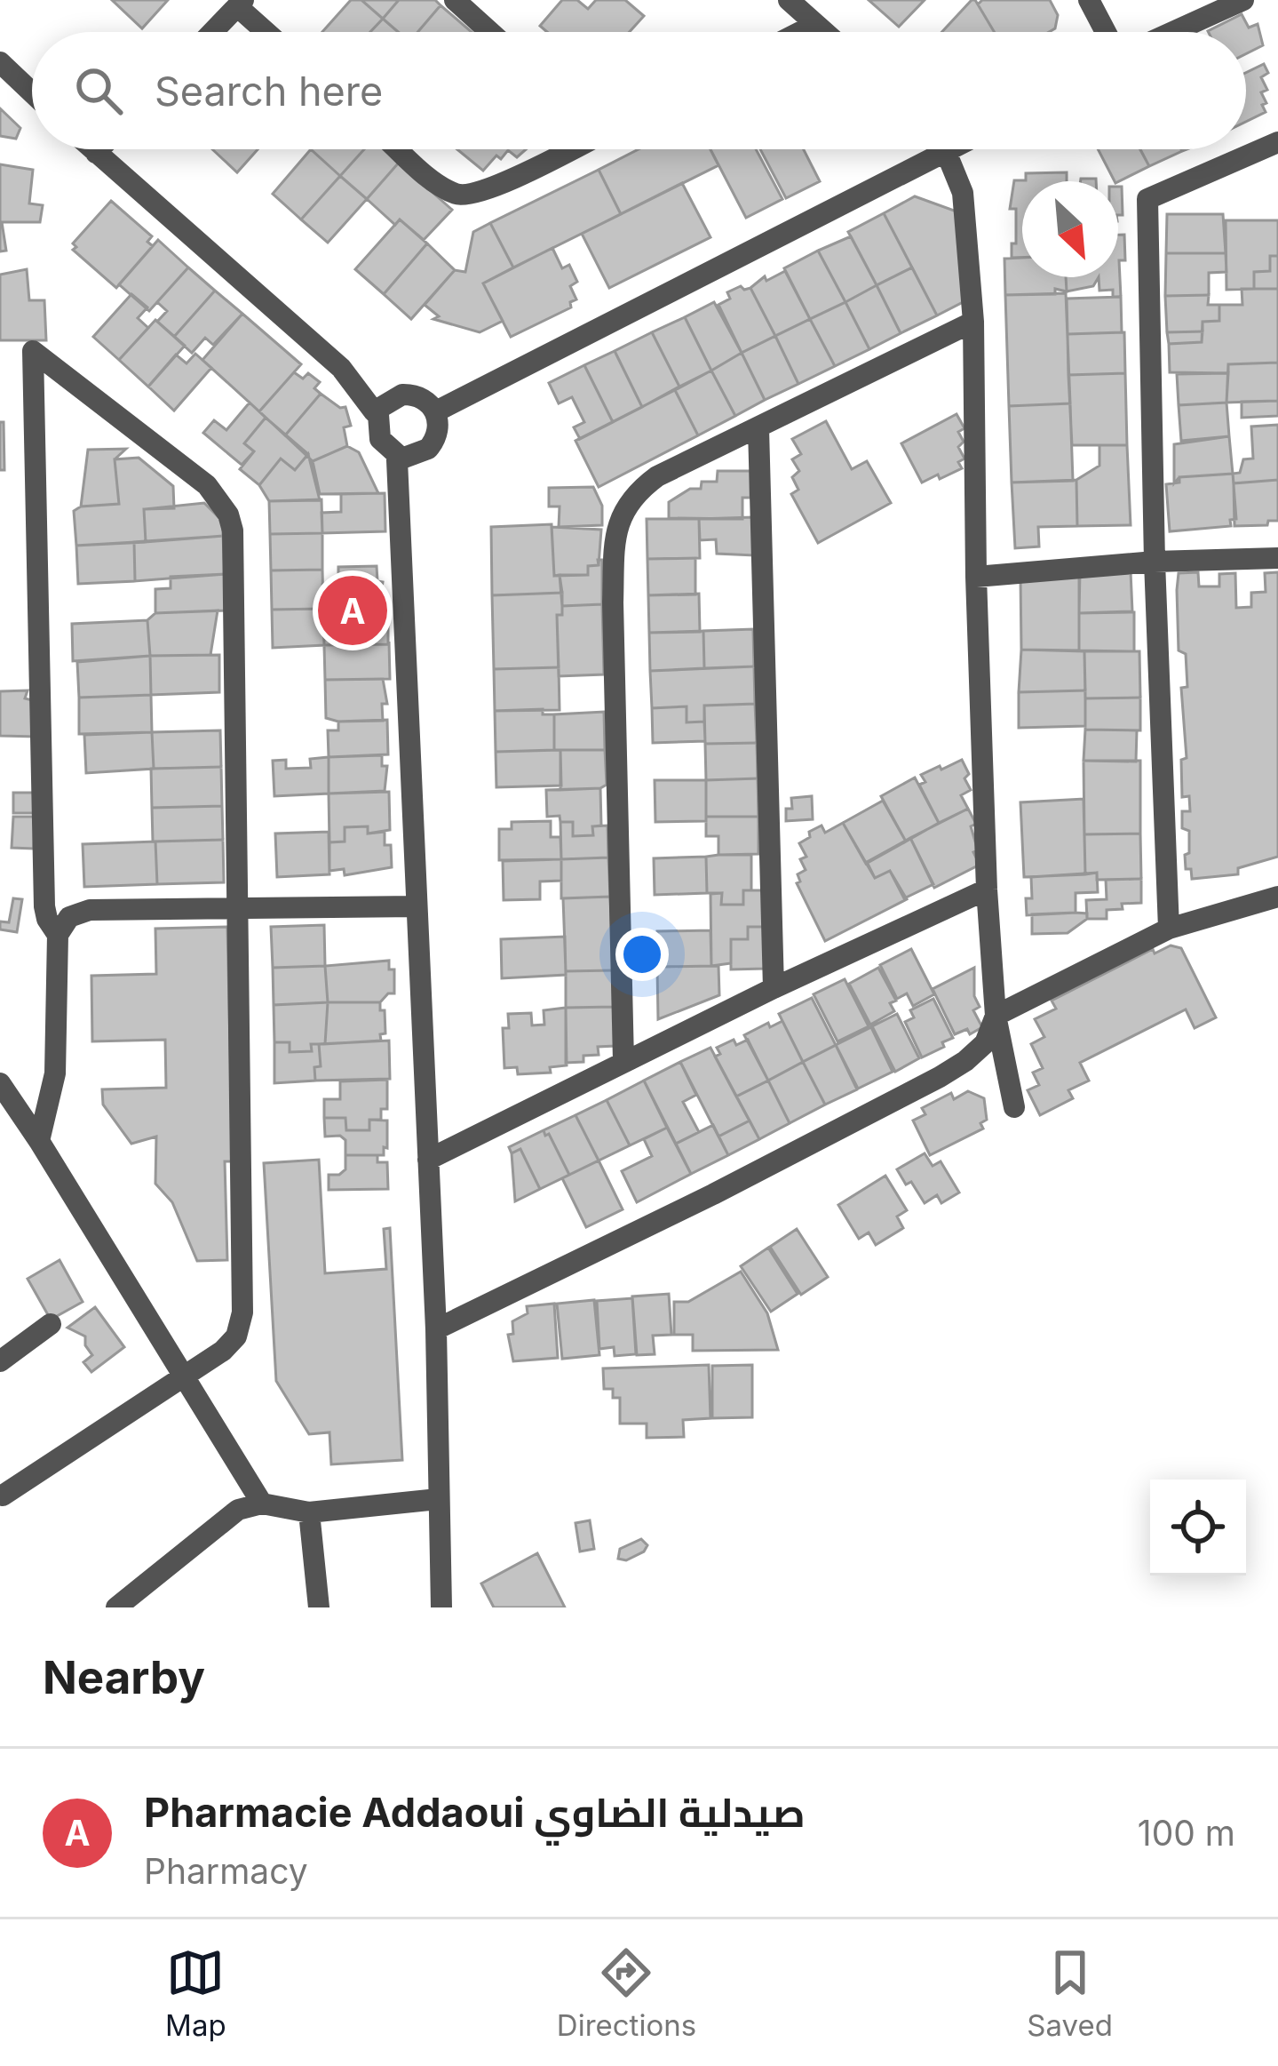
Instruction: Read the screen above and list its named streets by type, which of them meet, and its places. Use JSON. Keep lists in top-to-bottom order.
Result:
{
  "north": "bottom right",
  "page": {
    "search": "Search here",
    "pins": "A",
    "heading": "Nearby",
    "list": [
      {
        "mark": "A",
        "name": "Pharmacie Addaoui صيدلية الضاوي",
        "note": "Pharmacy",
        "value": "100 m"
      }
    ],
    "nav": ["Map", "Directions", "Saved"]
  }
}
